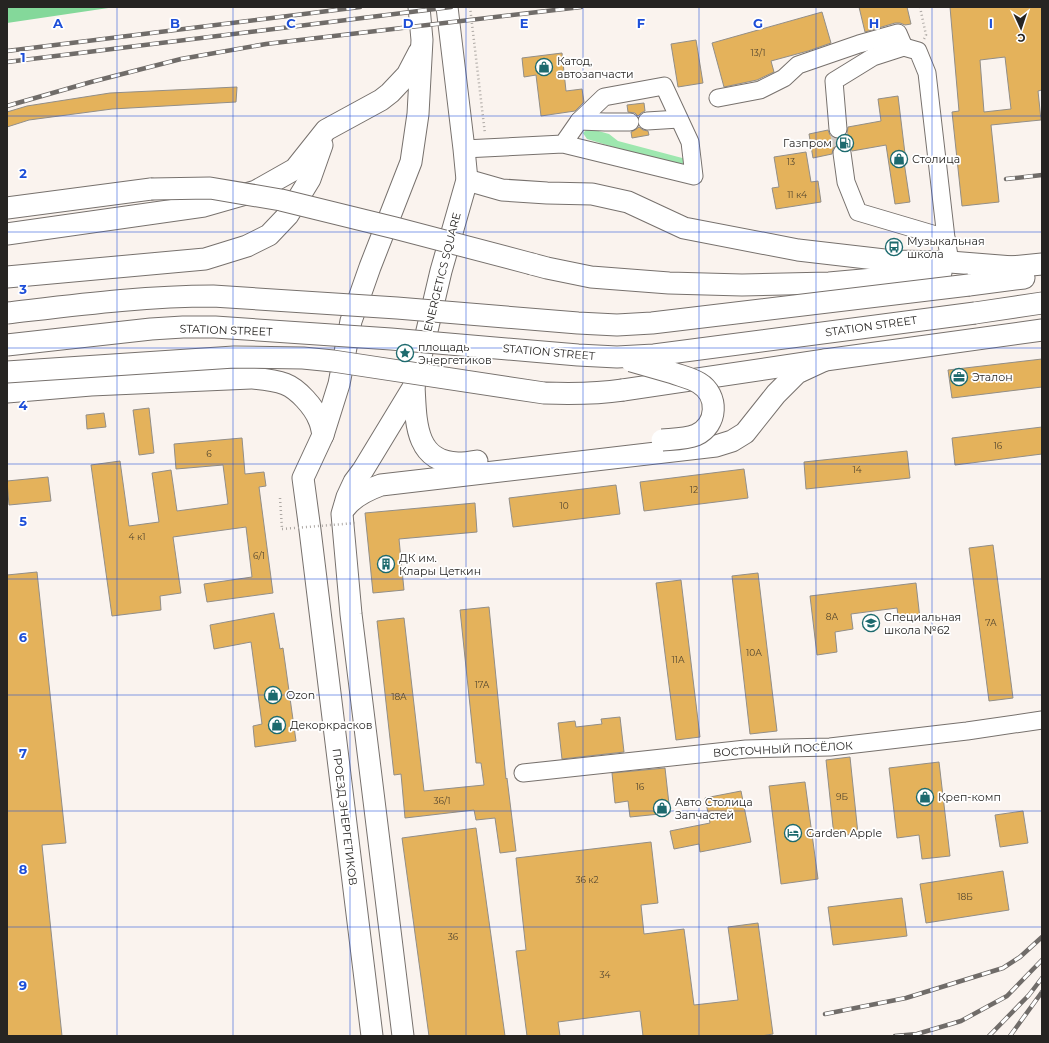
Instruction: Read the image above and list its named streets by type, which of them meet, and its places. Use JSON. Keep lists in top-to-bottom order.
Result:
{
  "streets": {
    "main road": ["ENERGETICS SQUARE", "STATION STREET", "ПРОЕЗД ЭНЕРГЕТИКОВ"],
    "street": ["ВОСТОЧНЫЙ ПОСЁЛОК"]
  },
  "places": {
    "shop": [
      "Катод, автозапчасти",
      "Столица",
      "Ozon",
      "Декоркрасков",
      "Креп-комп",
      "Авто Столица Запчастей"
    ],
    "fuel station": ["Газпром"],
    "bus stop": ["Музыкальная школа"],
    "place": ["площадь Энергетиков"],
    "office": ["Эталон"],
    "building": ["ДК им. Клары Цеткин"],
    "school or university": ["Специальная школа №62"],
    "hotel": ["Garden Apple"]
  },
  "house_numbers": [
    "13/1",
    "13",
    "11 к4",
    "16",
    "6",
    "14",
    "12",
    "10",
    "4 к1",
    "6/1",
    "8А",
    "7А",
    "10А",
    "11А",
    "17А",
    "18А",
    "16",
    "9Б",
    "36/1",
    "36 к2",
    "18Б",
    "36",
    "34"
  ],
  "north": "bottom",
  "grid": {
    "columns": [
      "A",
      "B",
      "C",
      "D",
      "E",
      "F",
      "G",
      "H",
      "I"
    ],
    "rows": [
      "1",
      "2",
      "3",
      "4",
      "5",
      "6",
      "7",
      "8",
      "9"
    ]
  }
}
